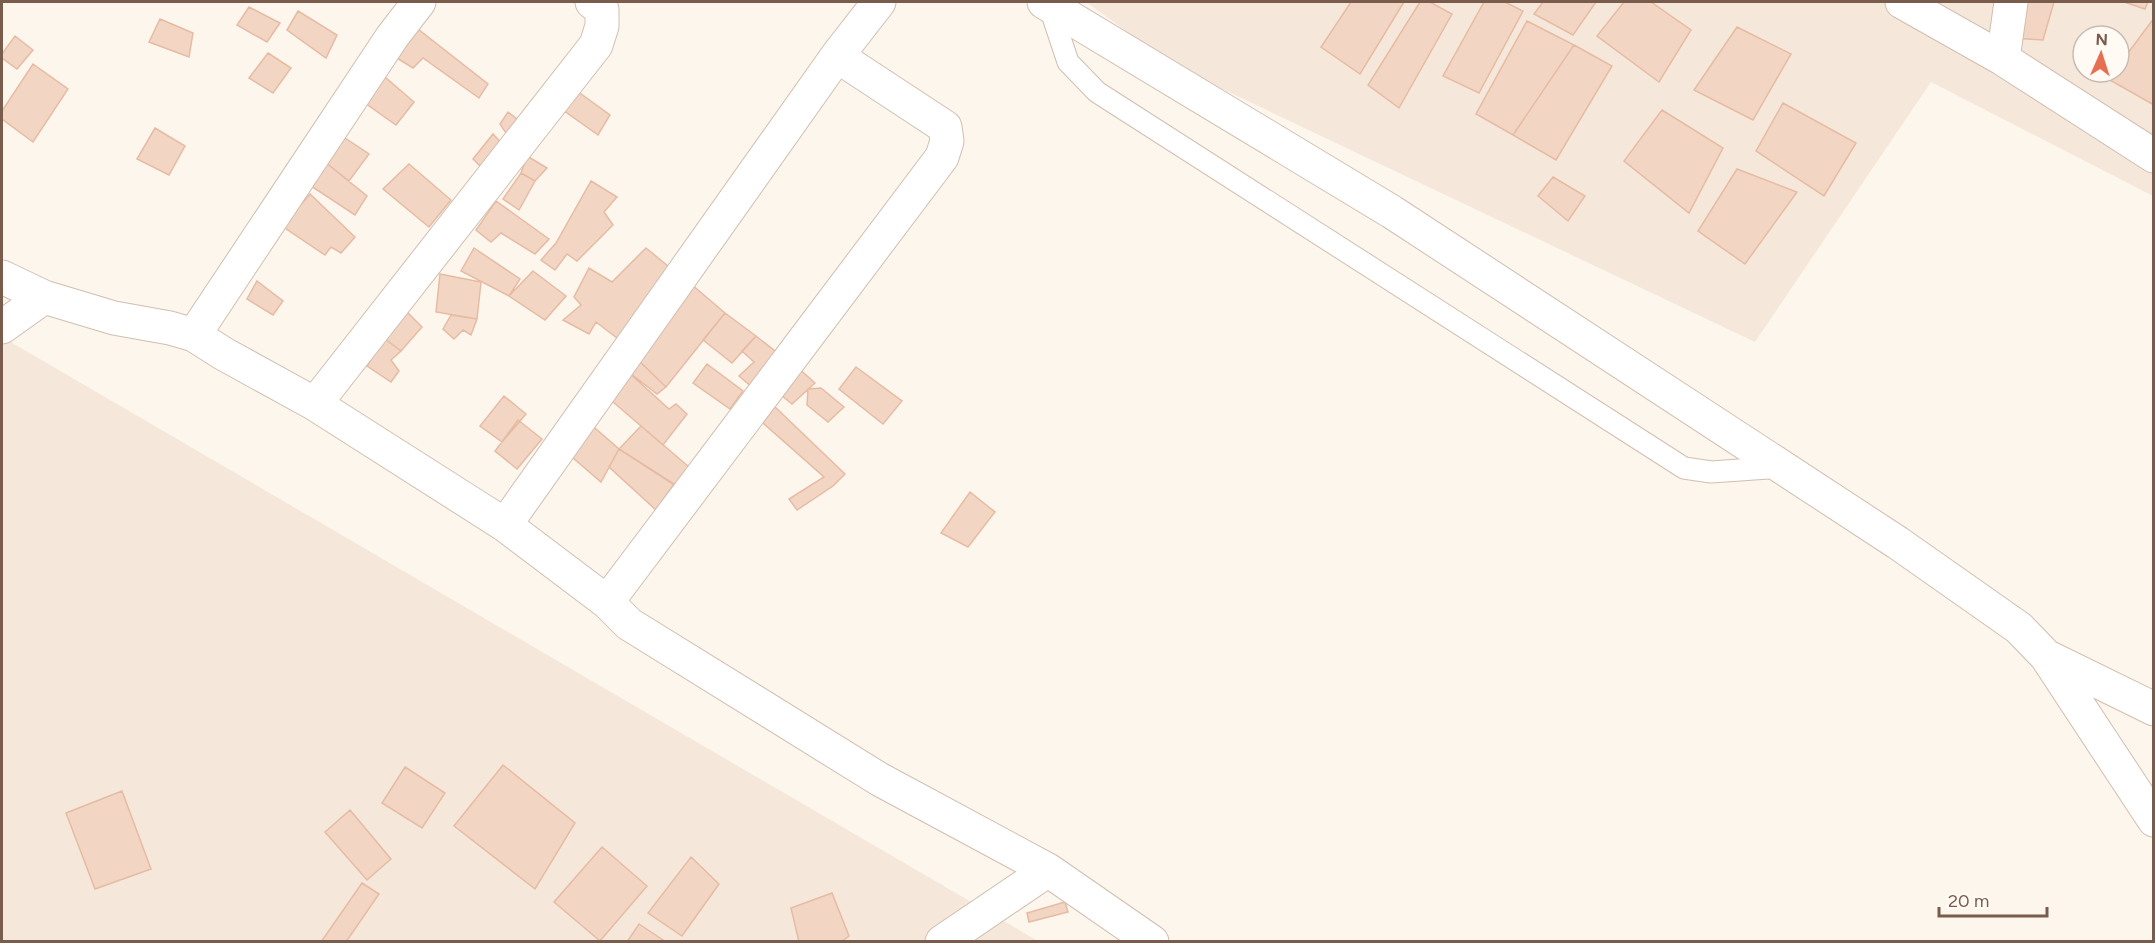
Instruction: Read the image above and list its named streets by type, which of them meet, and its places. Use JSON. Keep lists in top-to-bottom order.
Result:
{
  "scale_bar": "20 m",
  "north": "top"
}
